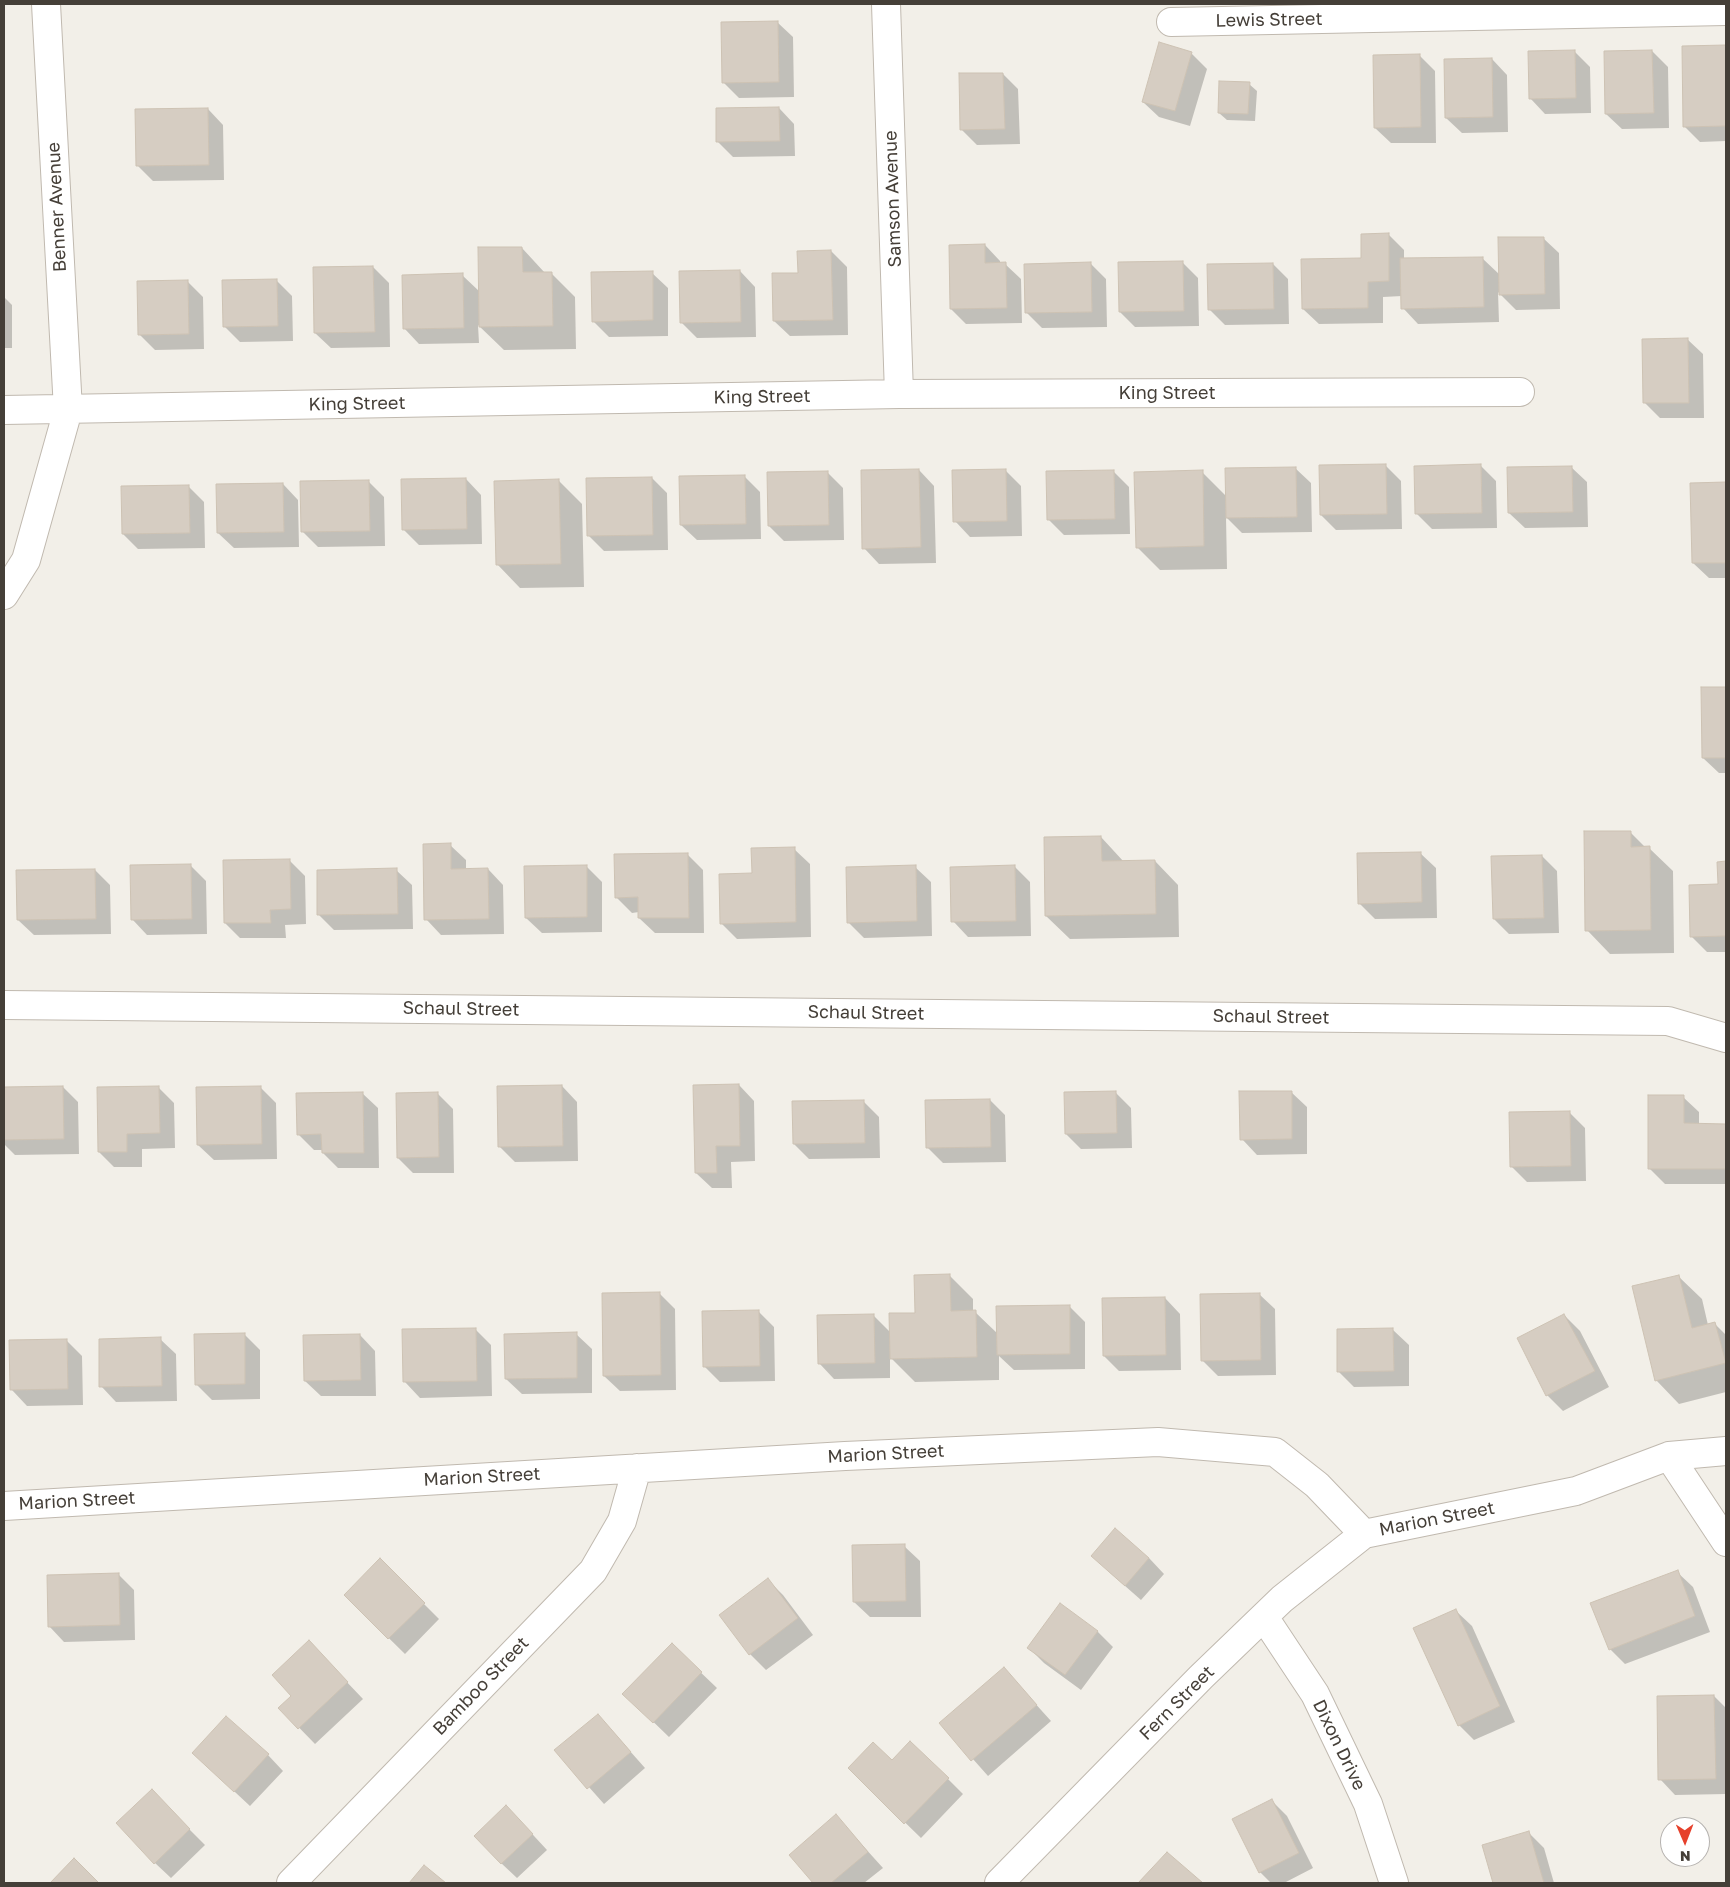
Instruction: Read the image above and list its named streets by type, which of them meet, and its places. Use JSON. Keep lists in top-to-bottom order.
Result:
{
  "streets": {
    "street": [
      "Lewis Street",
      "Samson Avenue",
      "Benner Avenue",
      "King Street",
      "Schaul Street",
      "Marion Street",
      "Bamboo Street",
      "Fern Street",
      "Dixon Drive"
    ]
  },
  "crossings": [
    ["Samson Avenue", "King Street"],
    ["Benner Avenue", "King Street"],
    ["Marion Street", "Bamboo Street"],
    ["Marion Street", "Fern Street"],
    ["Fern Street", "Dixon Drive"]
  ],
  "north": "bottom"
}
